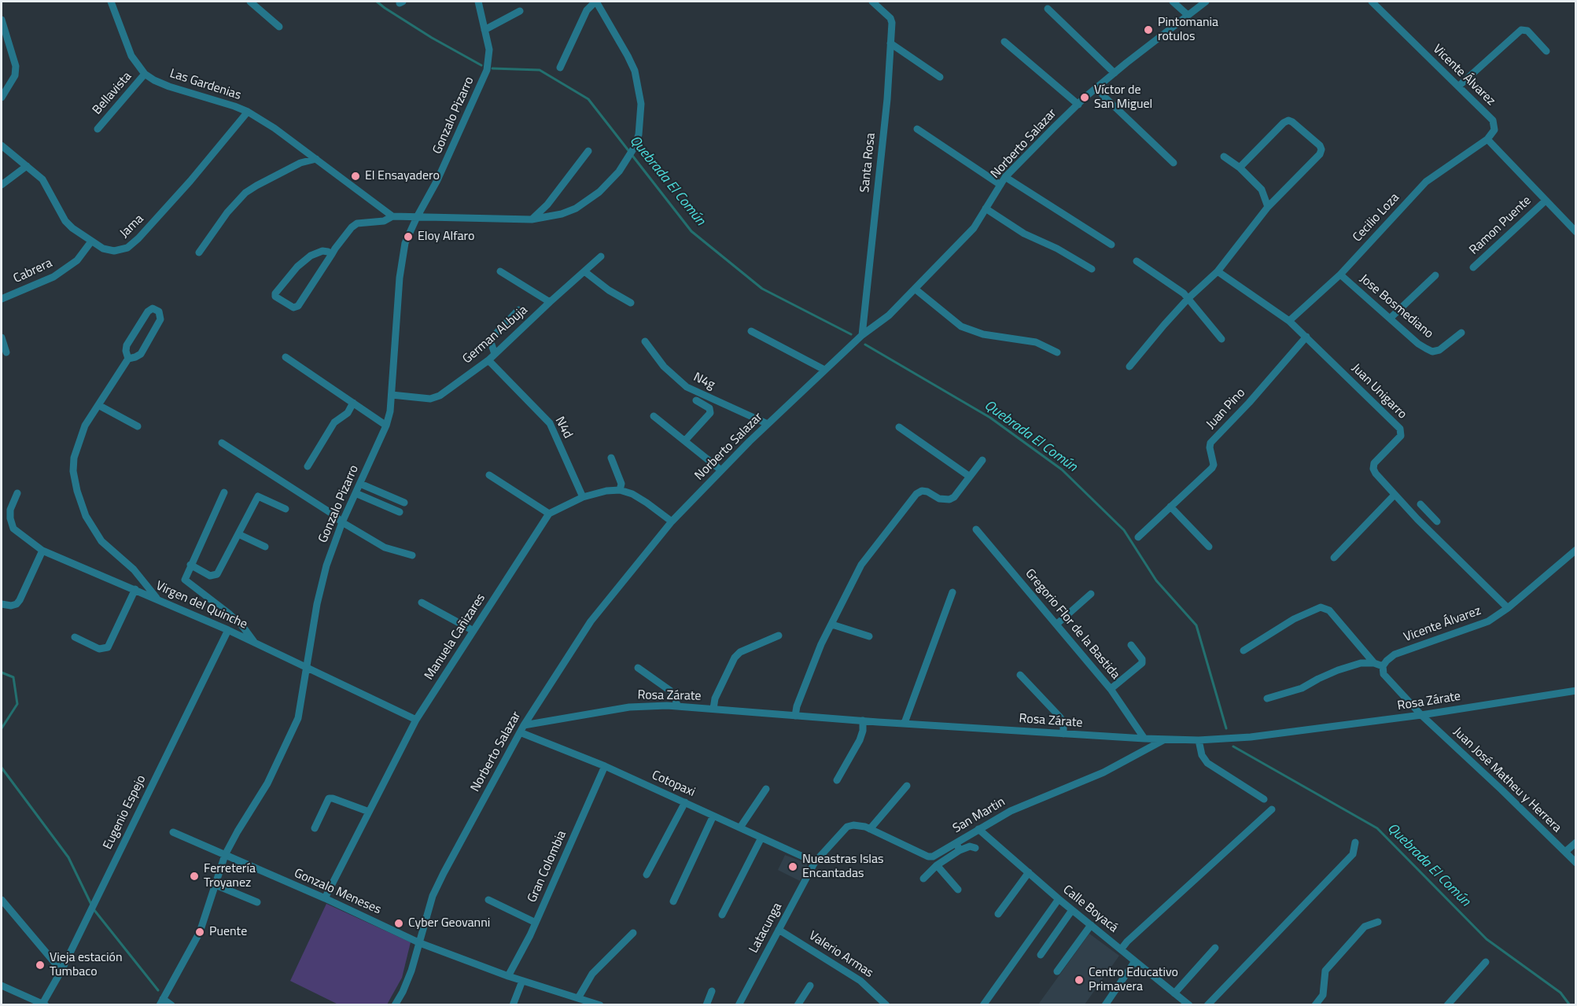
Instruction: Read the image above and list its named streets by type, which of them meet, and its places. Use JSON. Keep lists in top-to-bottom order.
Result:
{
  "streets": {
    "street": [
      "Vicente Álvarez",
      "Las Gardenias",
      "Bellavista",
      "Gonzalo Pizarro",
      "Norberto Salazar",
      "Santa Rosa",
      "Cecilio Loza",
      "Ramon Puente",
      "Jama",
      "Cabrera",
      "Jose Bosmediano",
      "German ALbuja",
      "N4g",
      "Juan Unigarro",
      "Juan Pino",
      "N4d",
      "Virgen del Quinche",
      "Gregorio Flor de la Bastida",
      "Manuela Cañizares",
      "Rosa Zárate",
      "Juan José Matheu y Herrera",
      "Cotopaxi",
      "Eugenio Espejo",
      "San Martin",
      "Gran Colombia",
      "Gonzalo Meneses",
      "Calle Boyacá",
      "Latacunga",
      "Valerio Armas"
    ]
  },
  "crossings": [
    ["Vicente Álvarez", "Cecilio Loza"],
    ["Vicente Álvarez", "Juan Unigarro"],
    ["Las Gardenias", "Bellavista"],
    ["Las Gardenias", "Jama"],
    ["Gonzalo Pizarro", "German ALbuja"],
    ["Gonzalo Pizarro", "Virgen del Quinche"],
    ["Gonzalo Pizarro", "Gonzalo Meneses"],
    ["Norberto Salazar", "Santa Rosa"],
    ["Norberto Salazar", "N4g"],
    ["Norberto Salazar", "Rosa Zárate"],
    ["Norberto Salazar", "Cotopaxi"],
    ["Norberto Salazar", "Gonzalo Meneses"],
    ["Cecilio Loza", "Jose Bosmediano"],
    ["Cecilio Loza", "Juan Unigarro"],
    ["Jama", "Cabrera"],
    ["German ALbuja", "N4d"],
    ["Juan Unigarro", "Juan Pino"],
    ["Virgen del Quinche", "Manuela Cañizares"],
    ["Virgen del Quinche", "Eugenio Espejo"],
    ["Gregorio Flor de la Bastida", "Rosa Zárate"],
    ["Manuela Cañizares", "Gonzalo Meneses"],
    ["Rosa Zárate", "Juan José Matheu y Herrera"],
    ["Rosa Zárate", "Cotopaxi"],
    ["Rosa Zárate", "San Martin"],
    ["Cotopaxi", "San Martin"],
    ["Cotopaxi", "Gran Colombia"],
    ["Cotopaxi", "Latacunga"],
    ["San Martin", "Calle Boyacá"],
    ["San Martin", "Latacunga"],
    ["Gran Colombia", "Gonzalo Meneses"],
    ["Latacunga", "Valerio Armas"]
  ],
  "water": ["Quebrada El Común"],
  "places": [
    "Pintomania rotulos",
    "Víctor de San Miguel",
    "El Ensayadero",
    "Eloy Alfaro",
    "Nueastras Islas Encantadas",
    "Ferretería Troyanez",
    "Cyber Geovanni",
    "Puente",
    "Vieja estación Tumbaco",
    "Centro Educativo Primavera"
  ]
}
